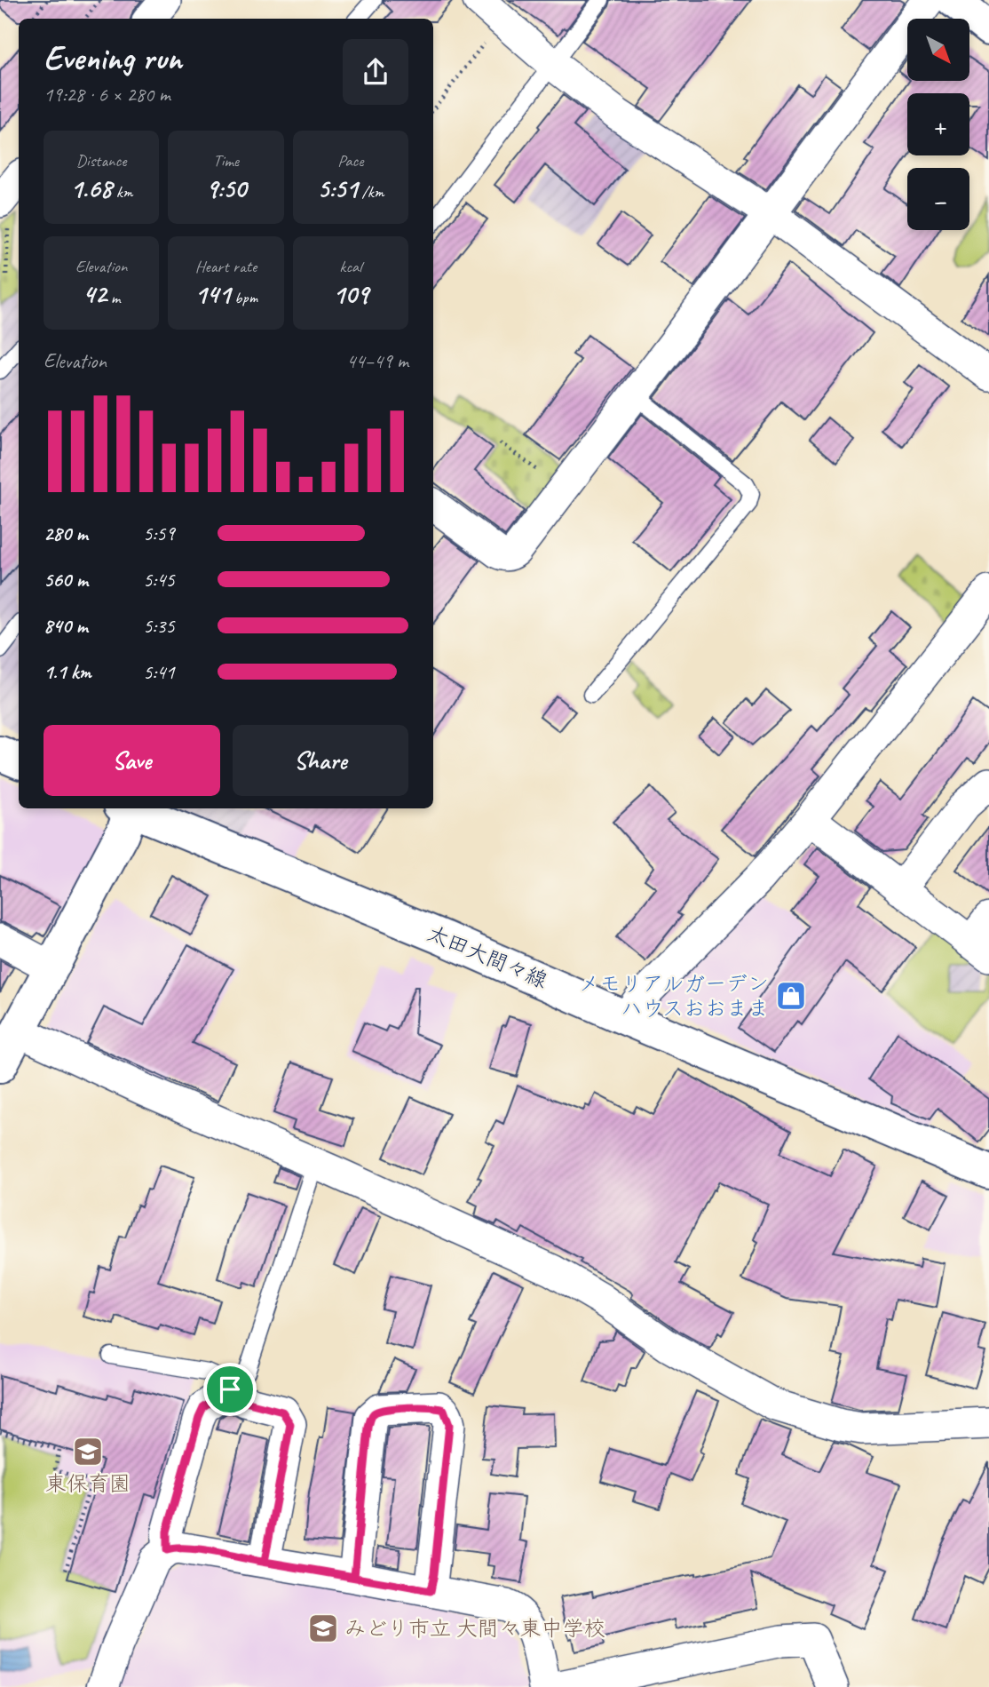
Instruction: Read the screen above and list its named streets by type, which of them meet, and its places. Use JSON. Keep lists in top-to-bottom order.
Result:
{
  "streets": {
    "main road": ["太田大間々線"]
  },
  "places": {
    "shop": ["メモリアルガーデン ハウスおおまま"],
    "school or university": ["東保育園", "みどり市立 大間々東中学校"]
  },
  "north": "bottom right",
  "page": {
    "map_buttons": ["+", "−"],
    "heading": ["Evening run", "19:28 · 6 × 280 m"],
    "stats": [
      ["Distance", "1.68 km"],
      ["Time", "9:50"],
      ["Pace", "5:51 /km"],
      ["Elevation", "42 m"],
      ["Heart rate", "141 bpm"],
      ["kcal", "109"]
    ],
    "chart": ["Elevation", "44–49 m"],
    "list": [
      {
        "name": "280 m",
        "note": "5:59"
      },
      {
        "name": "560 m",
        "note": "5:45"
      },
      {
        "name": "840 m",
        "note": "5:35"
      },
      {
        "name": "1.1 km",
        "note": "5:41"
      }
    ],
    "buttons": ["Save", "Share"]
  }
}
